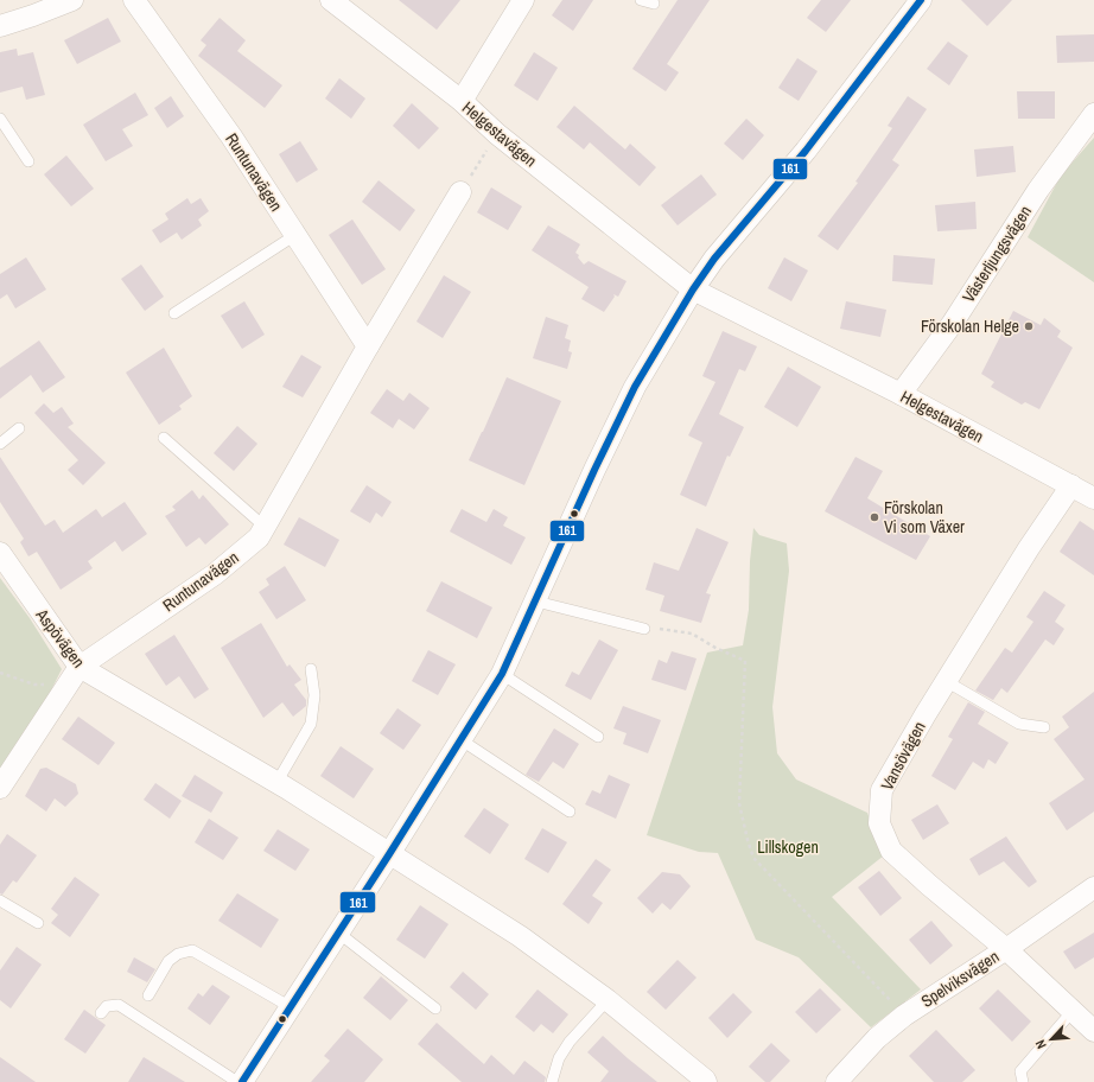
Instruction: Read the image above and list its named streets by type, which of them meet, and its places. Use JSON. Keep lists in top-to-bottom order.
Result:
{
  "streets": {
    "street": [
      "Helgestavägen",
      "Runtunavägen",
      "Västerljungsvägen",
      "Aspövägen",
      "Vansövägen",
      "Spelviksvägen"
    ]
  },
  "crossings": [
    ["Helgestavägen", "Västerljungsvägen"],
    ["Helgestavägen", "Vansövägen"],
    ["Runtunavägen", "Aspövägen"],
    ["Vansövägen", "Spelviksvägen"]
  ],
  "parks": ["Lillskogen"],
  "places": ["Förskolan Helge", "Förskolan Vi som Växer"],
  "lines": ["transit line 161"],
  "north": "bottom left"
}
